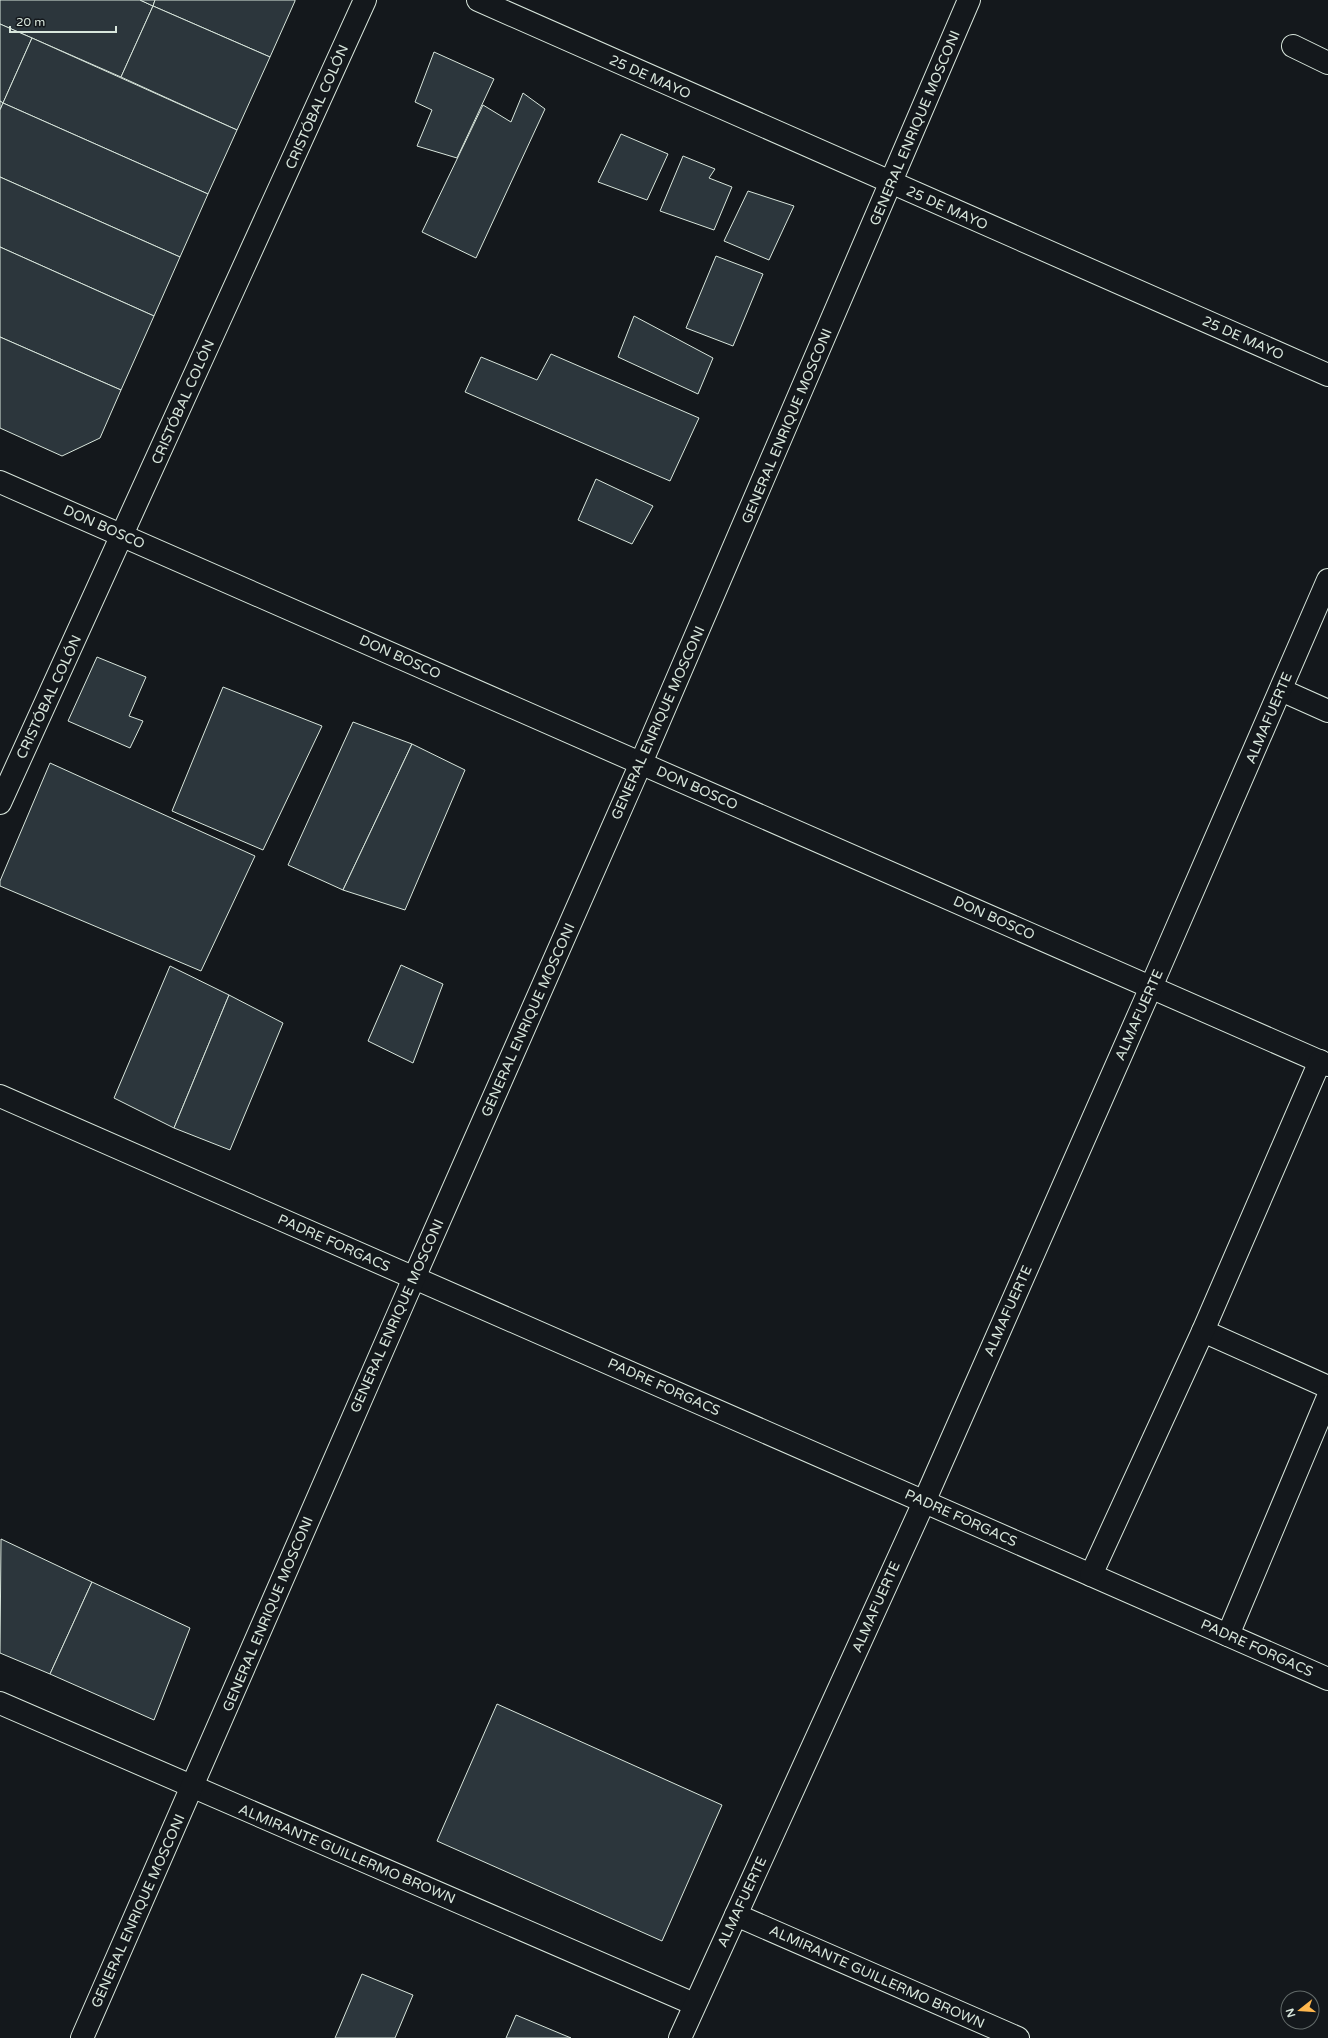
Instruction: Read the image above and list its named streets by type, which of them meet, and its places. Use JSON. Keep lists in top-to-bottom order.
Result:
{
  "streets": {
    "street": [
      "25 DE MAYO",
      "CRISTÓBAL COLÓN",
      "GENERAL ENRIQUE MOSCONI",
      "DON BOSCO",
      "ALMAFUERTE",
      "PADRE FORGACS",
      "ALMIRANTE GUILLERMO BROWN"
    ]
  },
  "crossings": [
    ["25 DE MAYO", "GENERAL ENRIQUE MOSCONI"],
    ["CRISTÓBAL COLÓN", "DON BOSCO"],
    ["GENERAL ENRIQUE MOSCONI", "DON BOSCO"],
    ["GENERAL ENRIQUE MOSCONI", "PADRE FORGACS"],
    ["GENERAL ENRIQUE MOSCONI", "ALMIRANTE GUILLERMO BROWN"],
    ["DON BOSCO", "ALMAFUERTE"],
    ["ALMAFUERTE", "PADRE FORGACS"],
    ["ALMAFUERTE", "ALMIRANTE GUILLERMO BROWN"]
  ],
  "scale_bar": "20 m",
  "north": "left"
}
